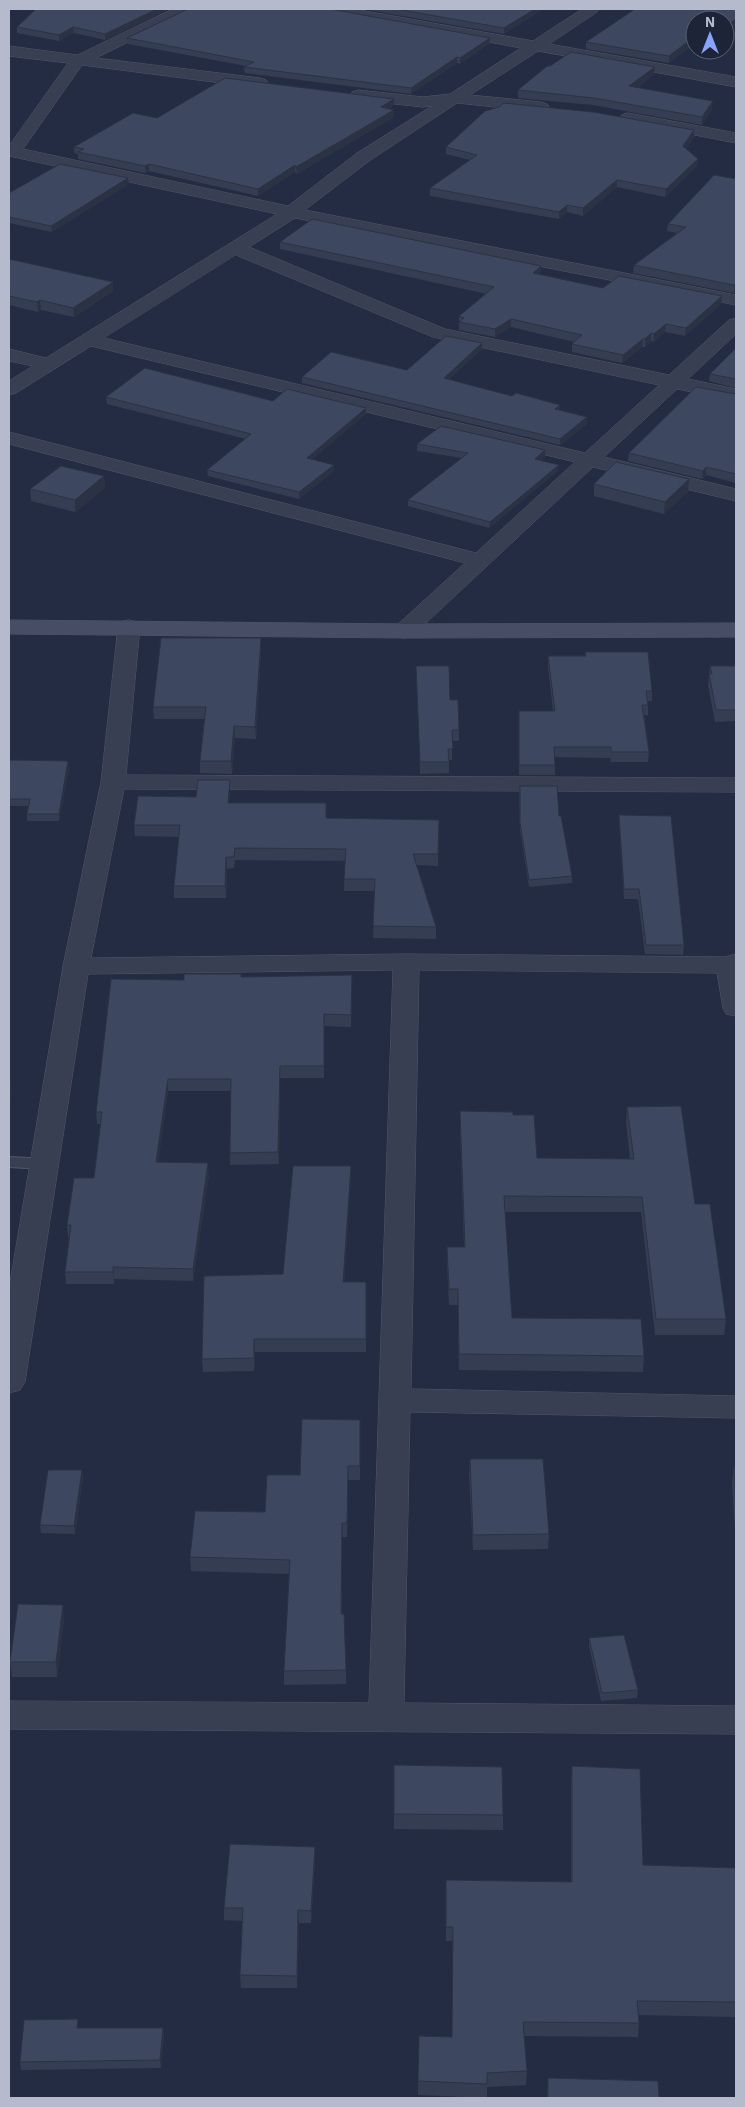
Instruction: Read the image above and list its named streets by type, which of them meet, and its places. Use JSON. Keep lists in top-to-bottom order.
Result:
{
  "north": "top"
}
